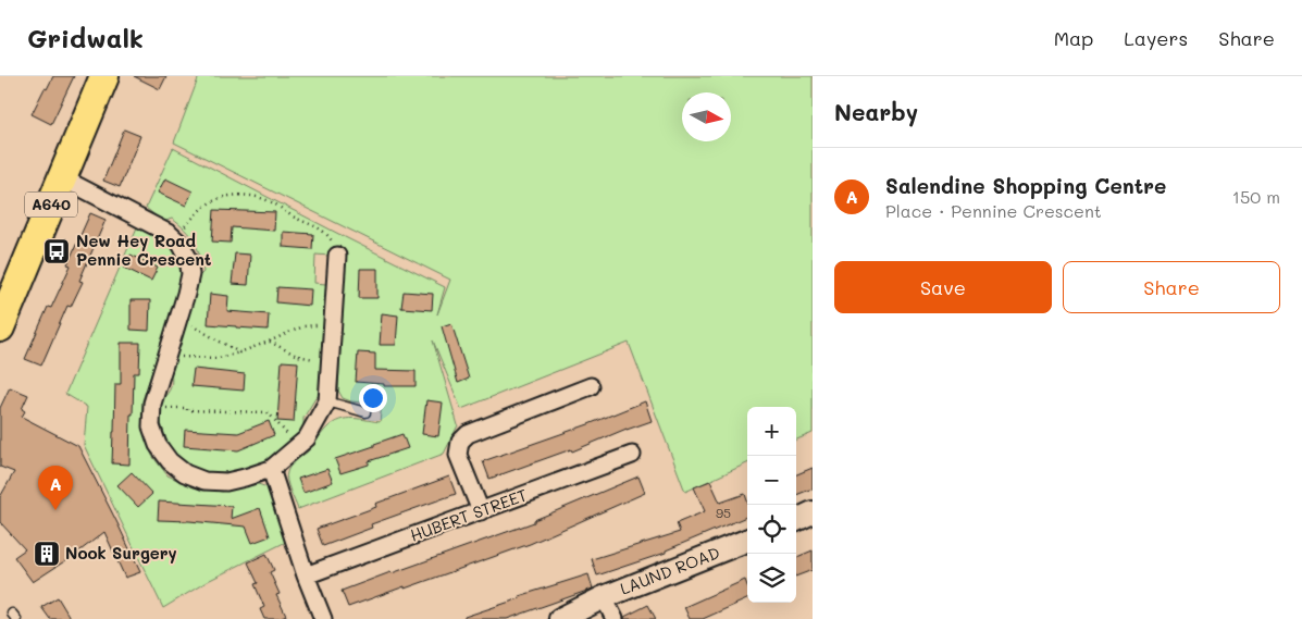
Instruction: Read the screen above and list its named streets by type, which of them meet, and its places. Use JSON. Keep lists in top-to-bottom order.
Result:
{
  "streets": {
    "highway": ["A640"],
    "street": ["HUBERT STREET", "LAUND ROAD"]
  },
  "places": {
    "bus stop": ["New Hey Road Pennie Crescent"],
    "building": ["Nook Surgery"]
  },
  "house_numbers": ["95"],
  "north": "right",
  "page": {
    "header": "Gridwalk",
    "nav": ["Map", "Layers", "Share"],
    "heading": "Nearby",
    "list": [
      {
        "mark": "A",
        "name": "Salendine Shopping Centre",
        "note": "Place · Pennine Crescent",
        "value": "150 m"
      }
    ],
    "buttons": ["Save", "Share"],
    "map_buttons": ["+", "−"],
    "pins": "A"
  }
}
